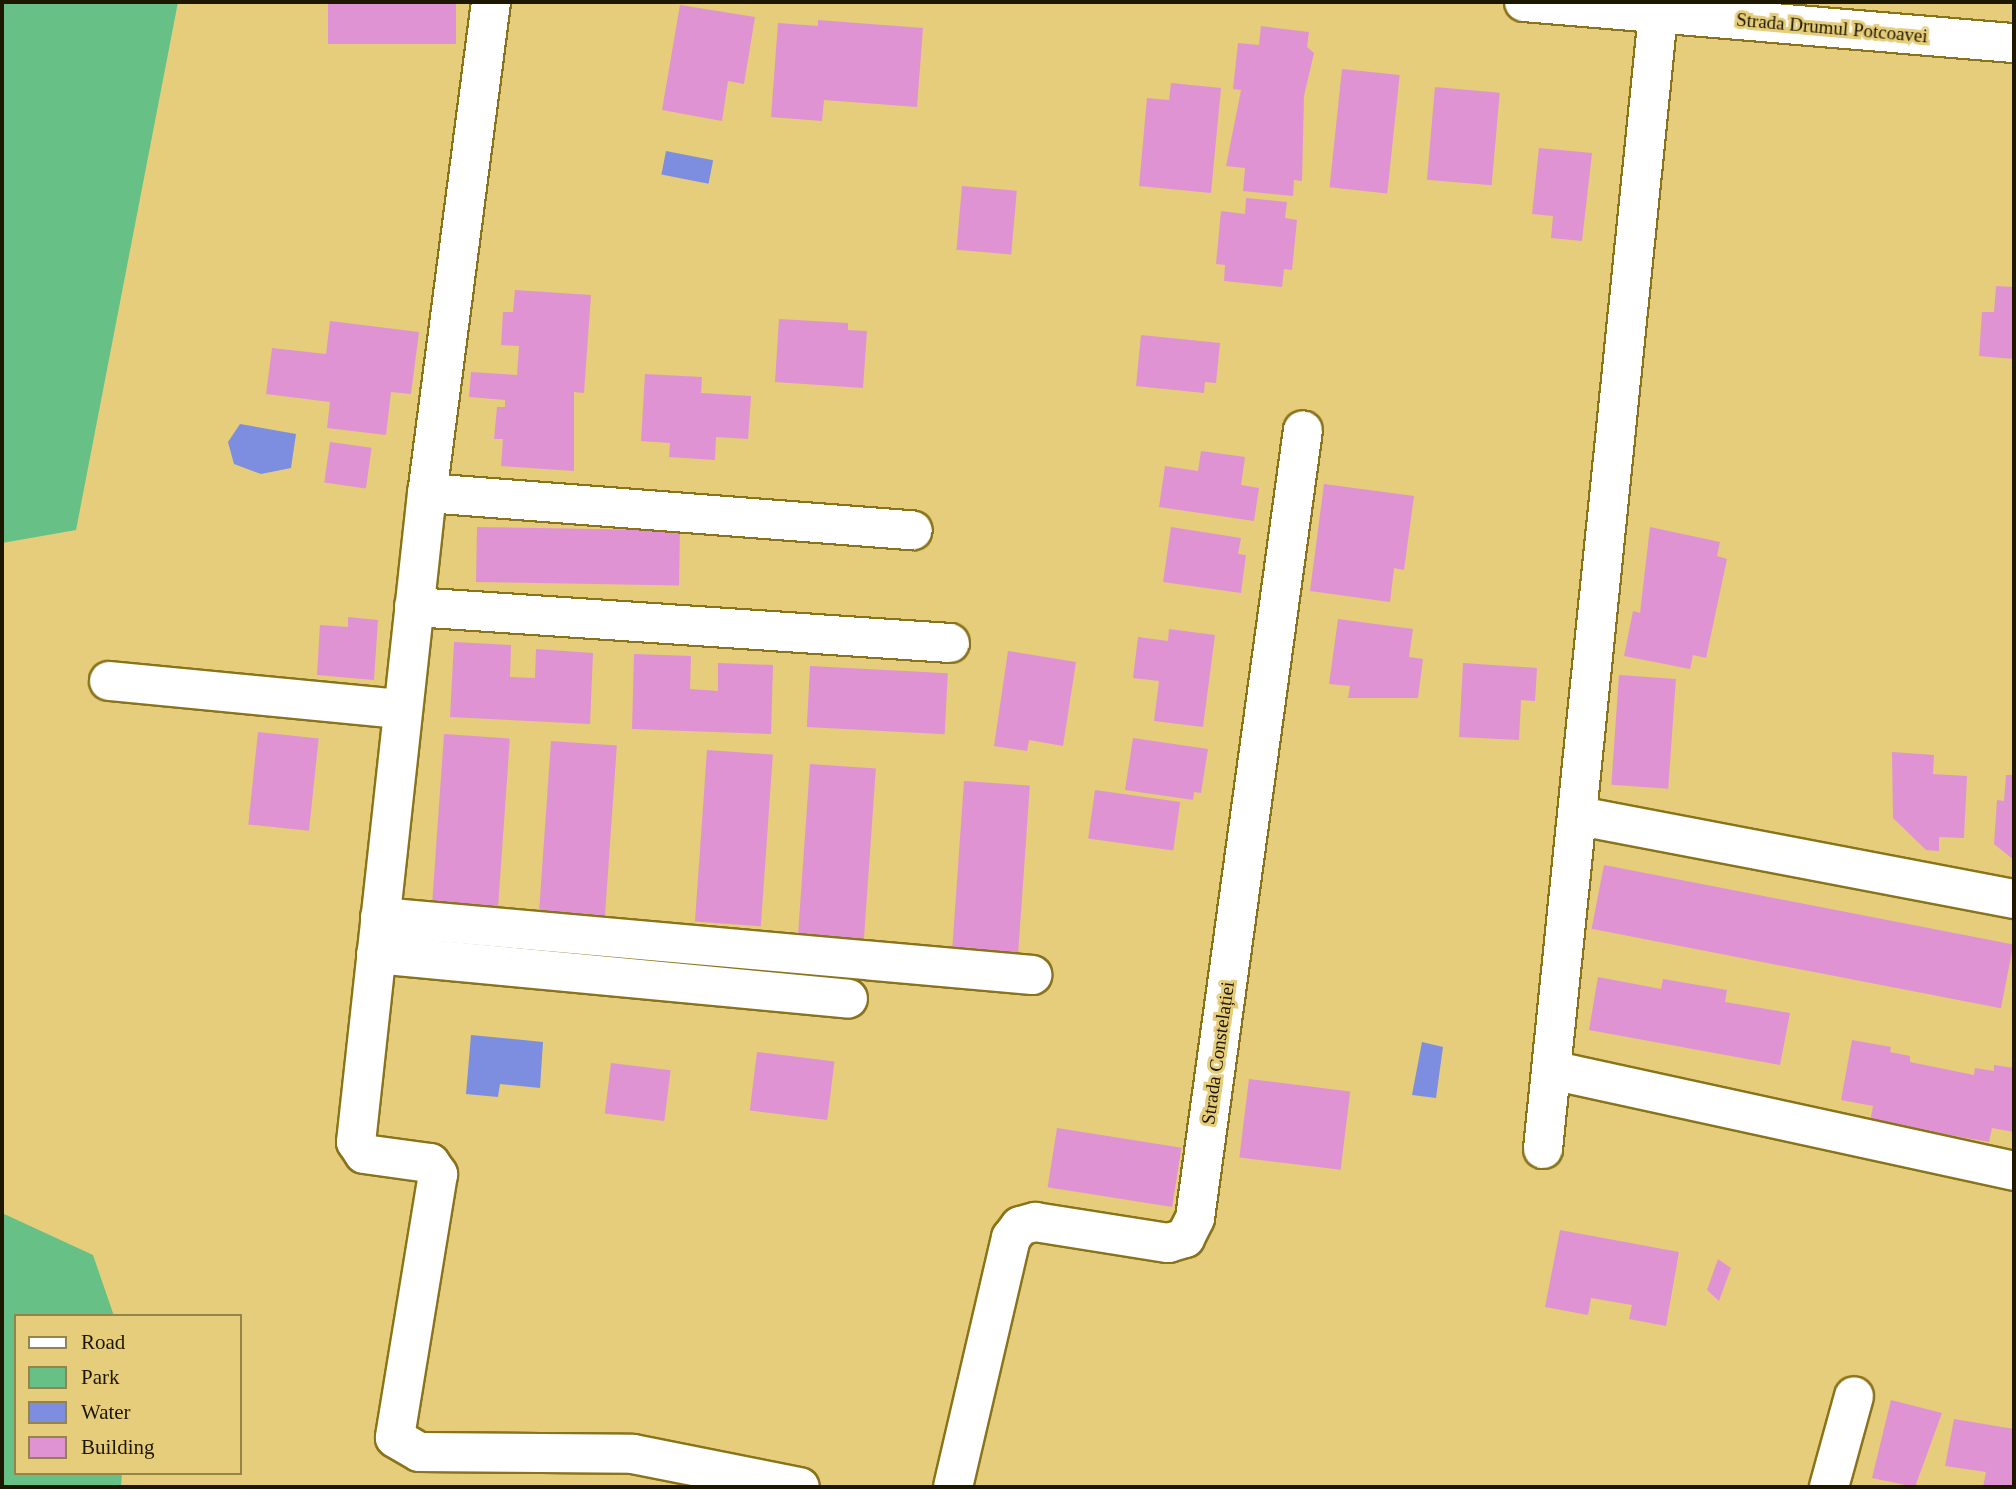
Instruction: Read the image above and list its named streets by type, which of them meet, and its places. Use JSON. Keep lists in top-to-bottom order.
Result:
{
  "streets": {
    "street": ["Strada Drumul Potcoavei", "Strada Constelației"]
  },
  "legend": [
    "Road",
    "Park",
    "Water",
    "Building"
  ]
}
